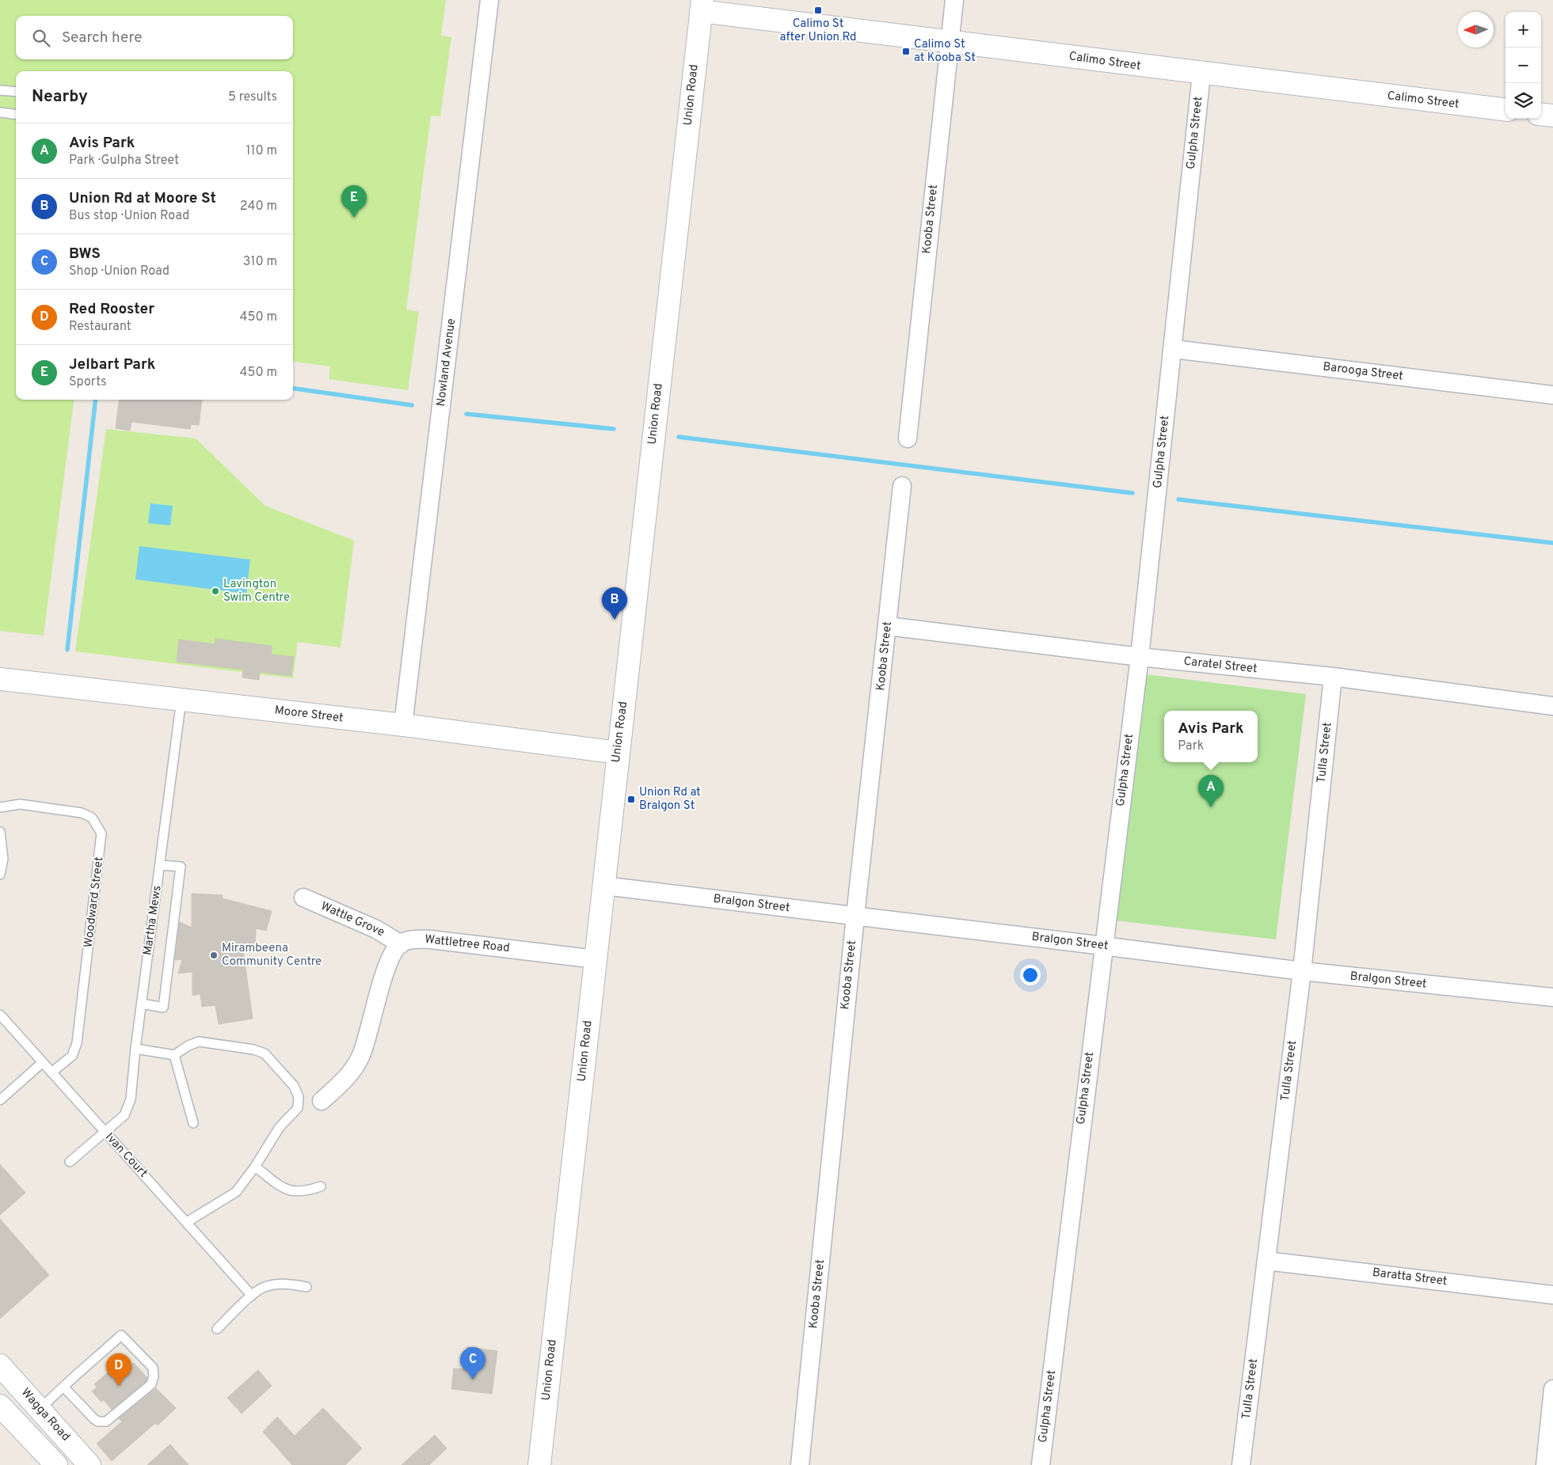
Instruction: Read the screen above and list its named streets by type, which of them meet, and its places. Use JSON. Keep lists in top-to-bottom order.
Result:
{
  "streets": {
    "main road": [
      "Calimo Street",
      "Union Road",
      "Moore Street",
      "Wagga Road"
    ],
    "street": [
      "Gulpha Street",
      "Kooba Street",
      "Nowland Avenue",
      "Barooga Street",
      "Caratel Street",
      "Tulla Street",
      "Bralgon Street",
      "Wattle Grove",
      "Wattletree Road",
      "Baratta Street"
    ],
    "lane": ["Woodward Street", "Martha Mews", "Ivan Court"]
  },
  "crossings": [
    ["Calimo Street", "Union Road"],
    ["Calimo Street", "Gulpha Street"],
    ["Calimo Street", "Kooba Street"],
    ["Union Road", "Moore Street"],
    ["Union Road", "Bralgon Street"],
    ["Union Road", "Wattletree Road"],
    ["Gulpha Street", "Barooga Street"],
    ["Gulpha Street", "Caratel Street"],
    ["Gulpha Street", "Bralgon Street"],
    ["Kooba Street", "Caratel Street"],
    ["Kooba Street", "Bralgon Street"],
    ["Nowland Avenue", "Moore Street"],
    ["Caratel Street", "Tulla Street"],
    ["Moore Street", "Martha Mews"],
    ["Tulla Street", "Bralgon Street"],
    ["Tulla Street", "Baratta Street"],
    ["Woodward Street", "Ivan Court"],
    ["Wattle Grove", "Wattletree Road"],
    ["Martha Mews", "Ivan Court"]
  ],
  "places": {
    "transit": ["Calimo St after Union Rd", "Calimo St at Kooba St", "Union Rd at Bralgon St"],
    "other": ["Lavington Swim Centre", "Mirambeena Community Centre"]
  },
  "north": "left",
  "page": {
    "map_buttons": ["+", "−"],
    "search": "Search here",
    "heading": ["Nearby", "5 results"],
    "list": [
      {
        "mark": "A",
        "name": "Avis Park",
        "note": "Park · Gulpha Street",
        "value": "110 m"
      },
      {
        "mark": "B",
        "name": "Union Rd at Moore St",
        "note": "Bus stop · Union Road",
        "value": "240 m"
      },
      {
        "mark": "C",
        "name": "BWS",
        "note": "Shop · Union Road",
        "value": "310 m"
      },
      {
        "mark": "D",
        "name": "Red Rooster",
        "note": "Restaurant",
        "value": "450 m"
      },
      {
        "mark": "E",
        "name": "Jelbart Park",
        "note": "Sports",
        "value": "450 m"
      }
    ],
    "pins": [
      "E",
      "B",
      "A",
      "C",
      "D"
    ],
    "popup": ["Avis Park", "Park"]
  }
}
